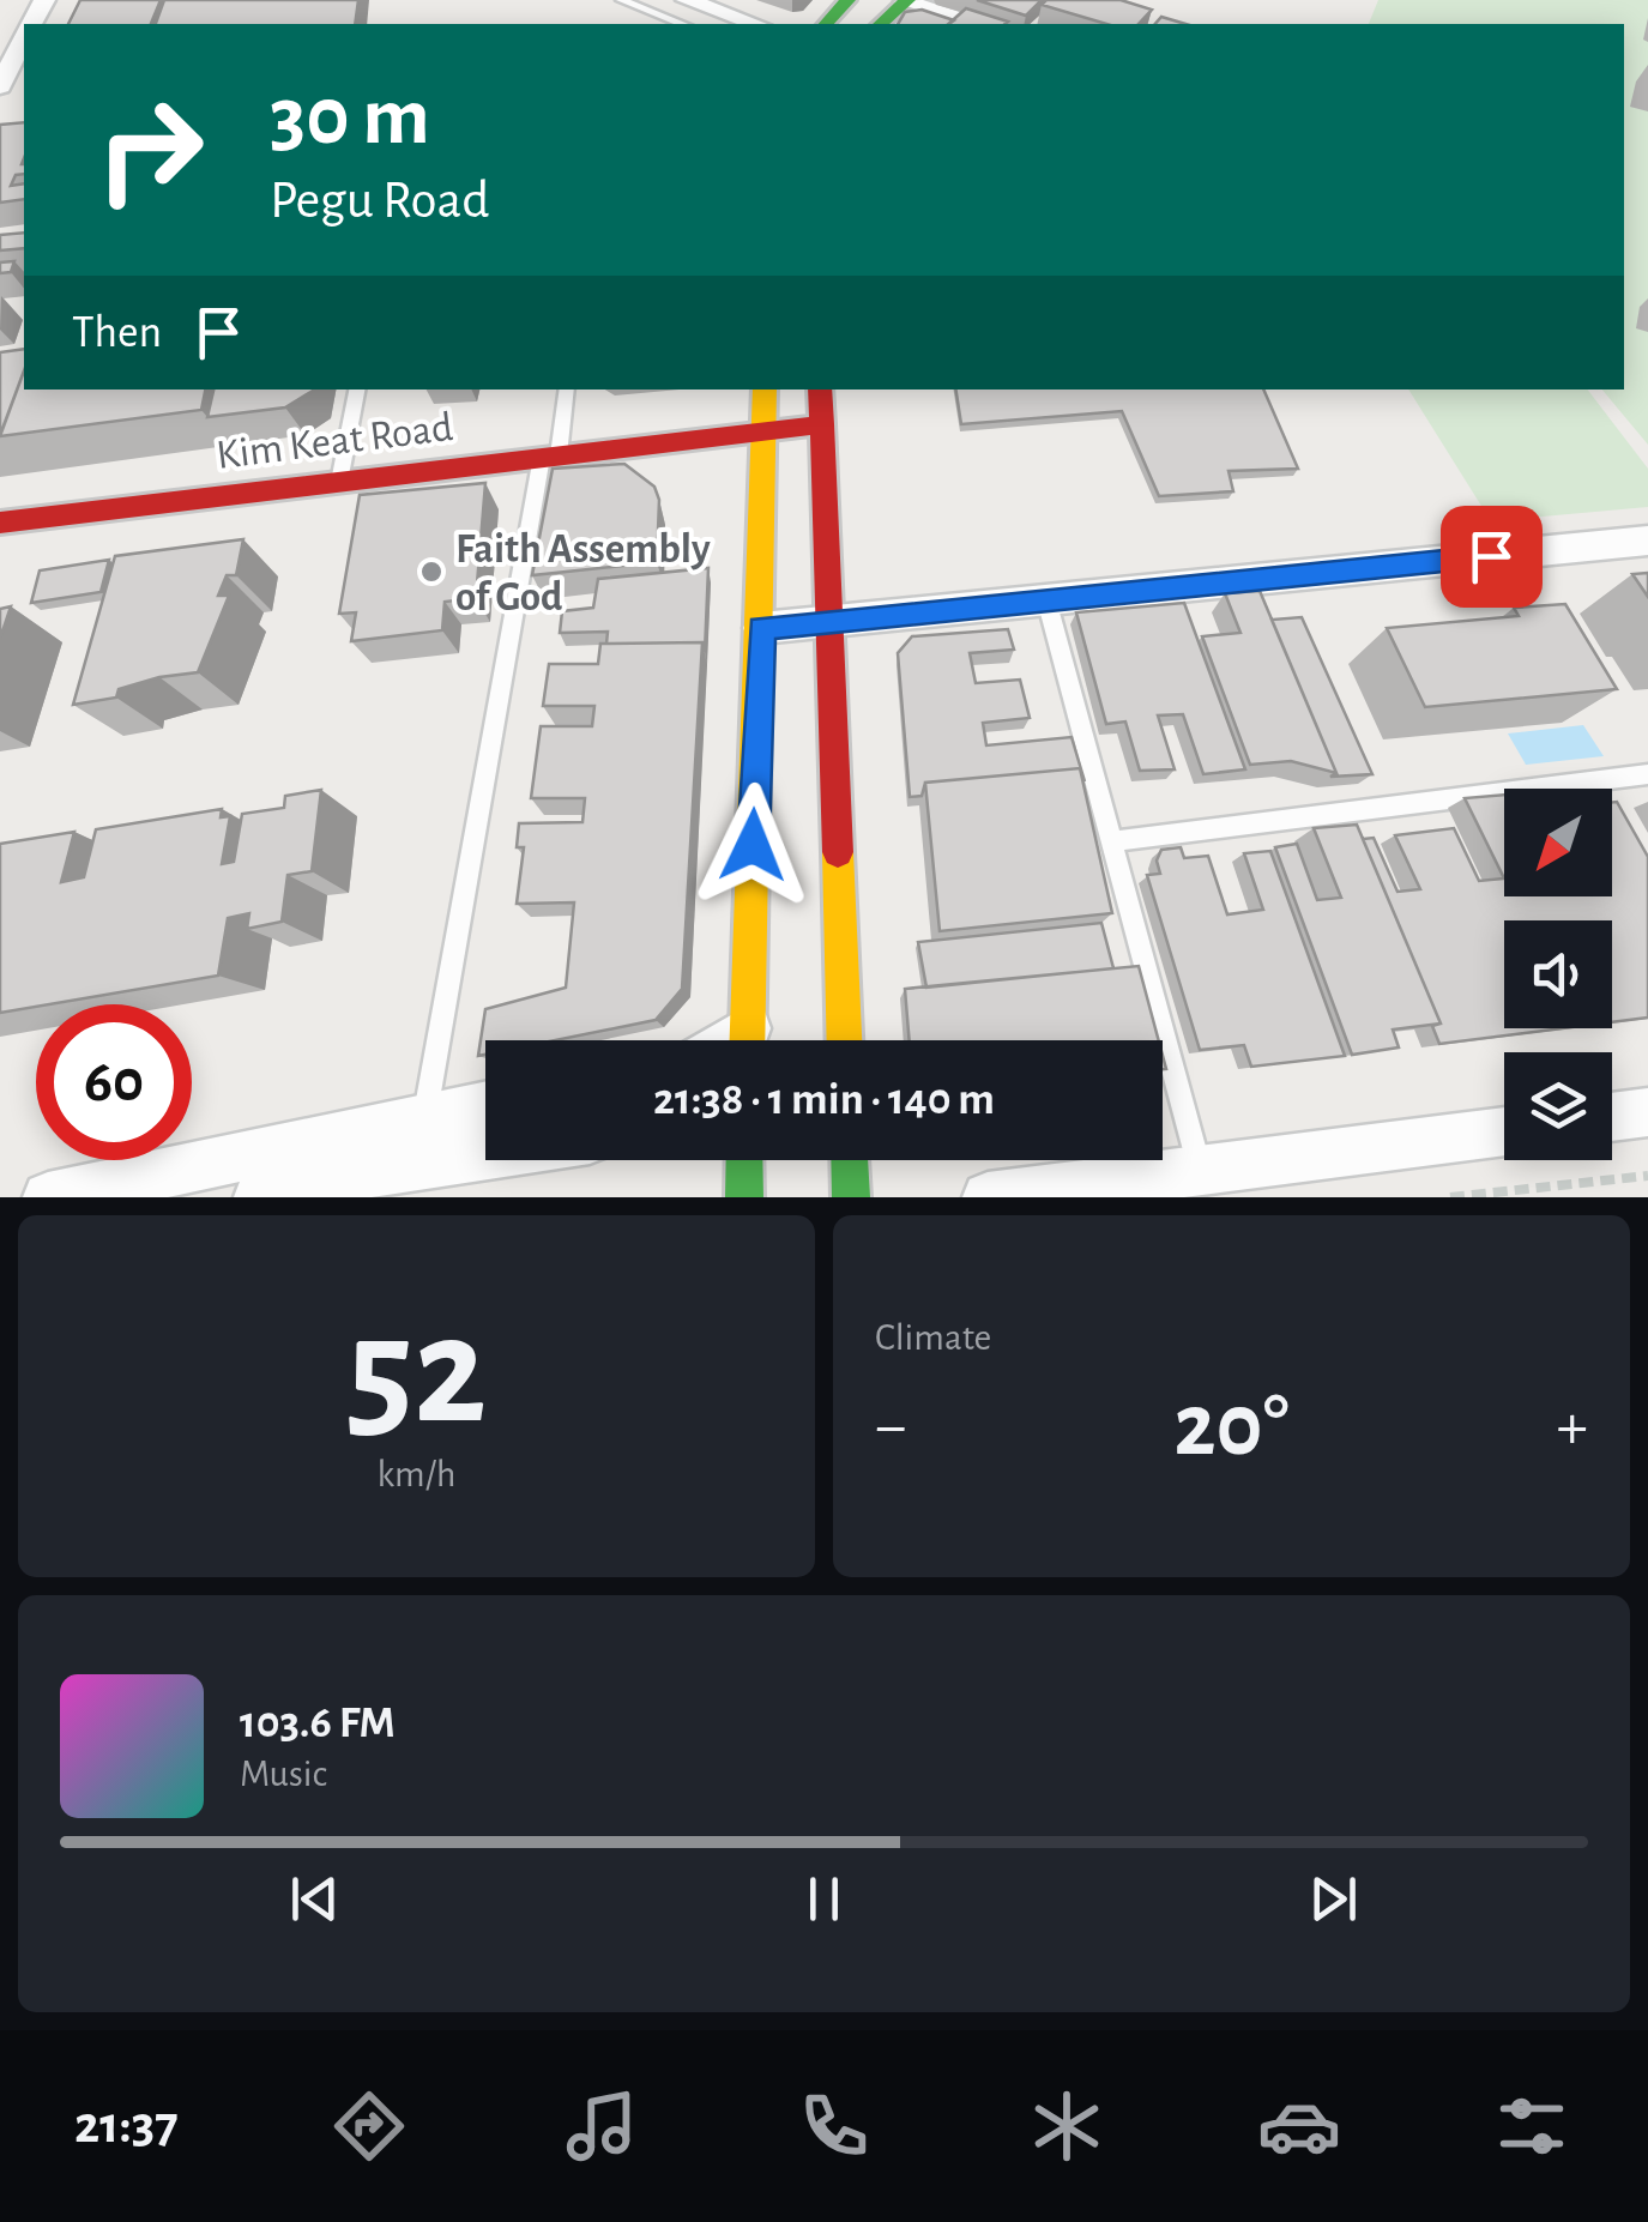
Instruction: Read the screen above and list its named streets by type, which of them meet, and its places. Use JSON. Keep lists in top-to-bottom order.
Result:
{
  "streets": {
    "main road": ["Kim Keat Road"]
  },
  "places": ["Faith Assembly of God"],
  "north": "bottom left",
  "page": {
    "turn": ["30 m", "Pegu Road"],
    "then": "Then",
    "limit": "60",
    "trip": "21:38 · 1 min · 140 m",
    "tile": [
      ["52", "km/h"],
      "Climate"
    ],
    "heat": ["−", "20°", "+"],
    "song": ["103.6 FM", "Music"],
    "tabs": "21:37"
  }
}
